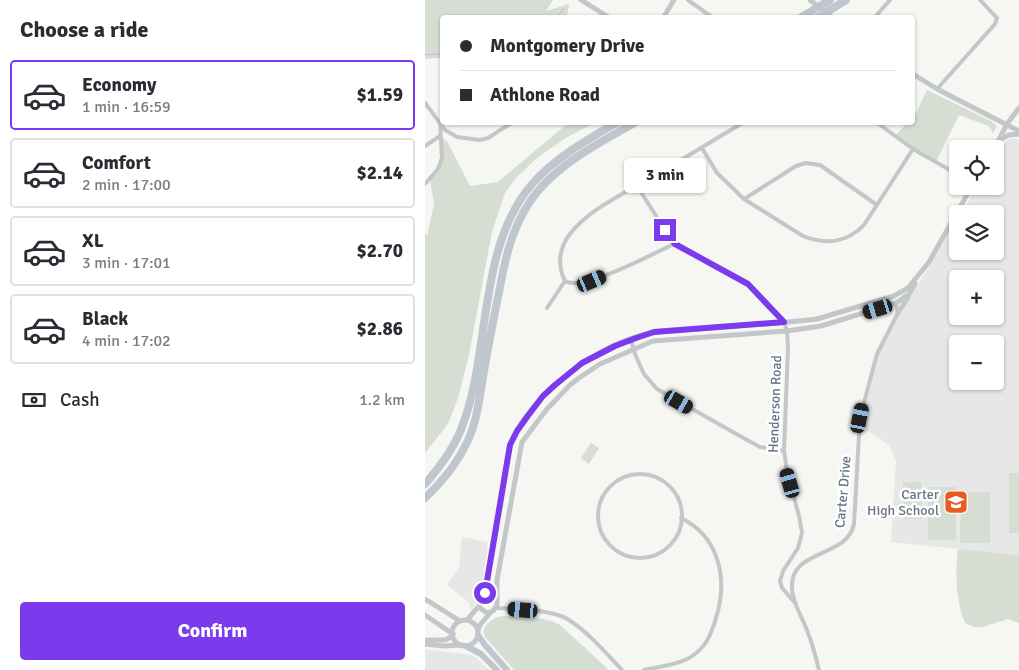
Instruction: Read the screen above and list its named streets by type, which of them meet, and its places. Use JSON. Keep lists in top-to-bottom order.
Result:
{
  "streets": {
    "street": ["Henderson Road", "Carter Drive"]
  },
  "places": {
    "school or university": ["Carter High School"]
  },
  "page": {
    "heading": "Choose a ride",
    "banner": ["Montgomery Drive", "Athlone Road"],
    "list": [
      {
        "name": "Economy",
        "note": "1 min · 16:59",
        "value": "$1.59"
      },
      {
        "name": "Comfort",
        "note": "2 min · 17:00",
        "value": "$2.14"
      },
      {
        "name": "XL",
        "note": "3 min · 17:01",
        "value": "$2.70"
      },
      {
        "name": "Black",
        "note": "4 min · 17:02",
        "value": "$2.86"
      }
    ],
    "map_buttons": ["+", "−"],
    "bubble": "3 min",
    "pay": ["Cash", "1.2 km"],
    "buttons": "Confirm"
  }
}
